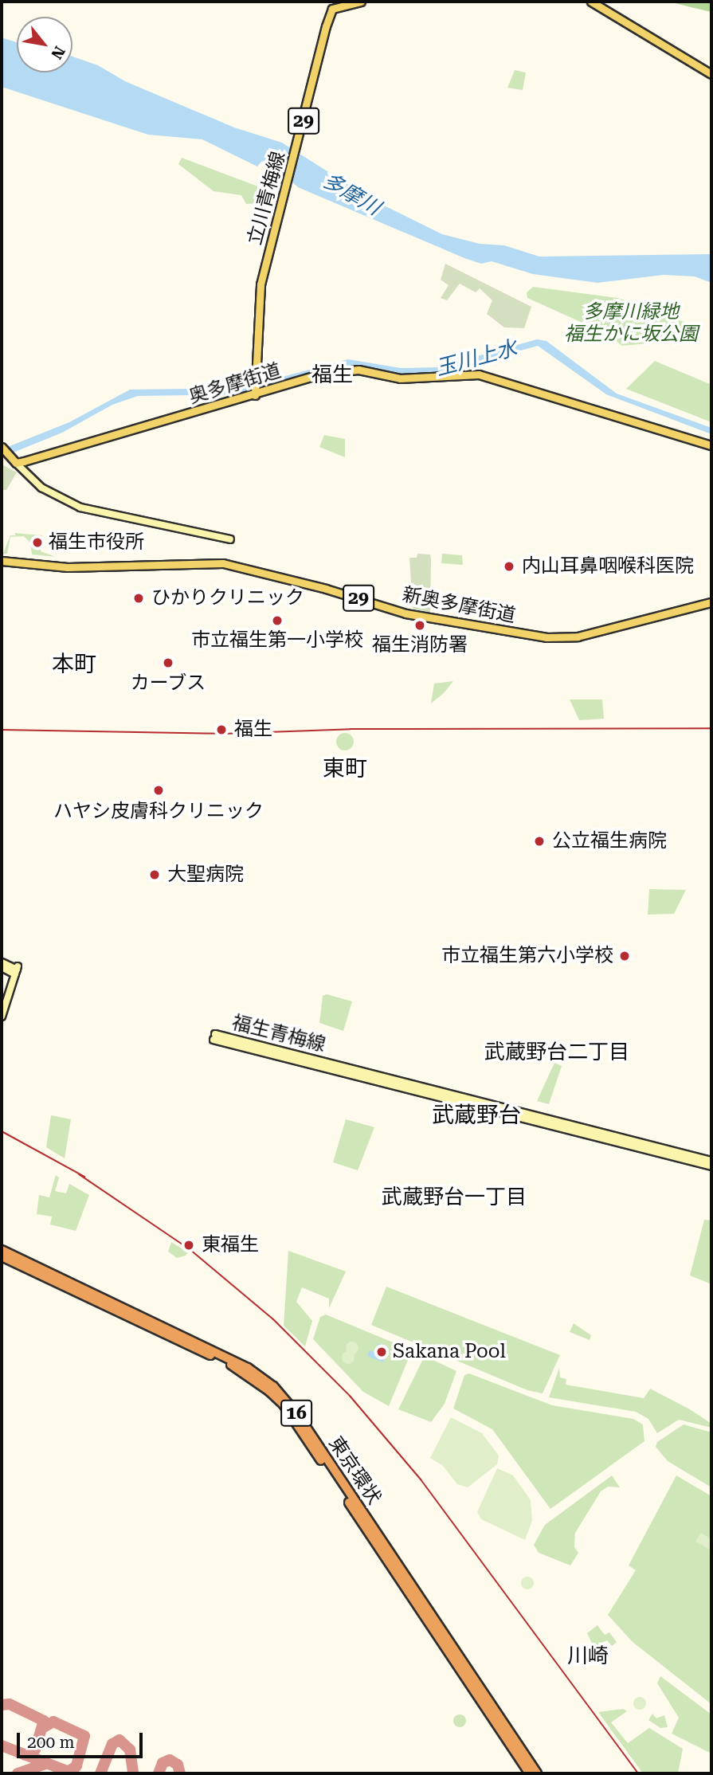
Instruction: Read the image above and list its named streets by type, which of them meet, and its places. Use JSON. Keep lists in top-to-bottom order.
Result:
{
  "streets": {
    "highway": ["16", "東京環状"],
    "main road": [
      "29",
      "立川青梅線",
      "奥多摩街道",
      "新奥多摩街道",
      "福生青梅線"
    ]
  },
  "crossings": [
    ["立川青梅線", "奥多摩街道"]
  ],
  "districts": [
    "福生",
    "本町",
    "東町",
    "武蔵野台二丁目",
    "武蔵野台",
    "武蔵野台一丁目",
    "川崎"
  ],
  "water": ["多摩川", "玉川上水"],
  "parks": ["多摩川緑地 福生かに坂公園"],
  "places": [
    "福生市役所",
    "内山耳鼻咽喉科医院",
    "ひかりクリニック",
    "市立福生第一小学校",
    "福生消防署",
    "カーブス",
    "福生",
    "ハヤシ皮膚科クリニック",
    "公立福生病院",
    "大聖病院",
    "市立福生第六小学校",
    "東福生",
    "Sakana Pool"
  ],
  "scale_bar": "200 m",
  "north": "bottom right"
}
